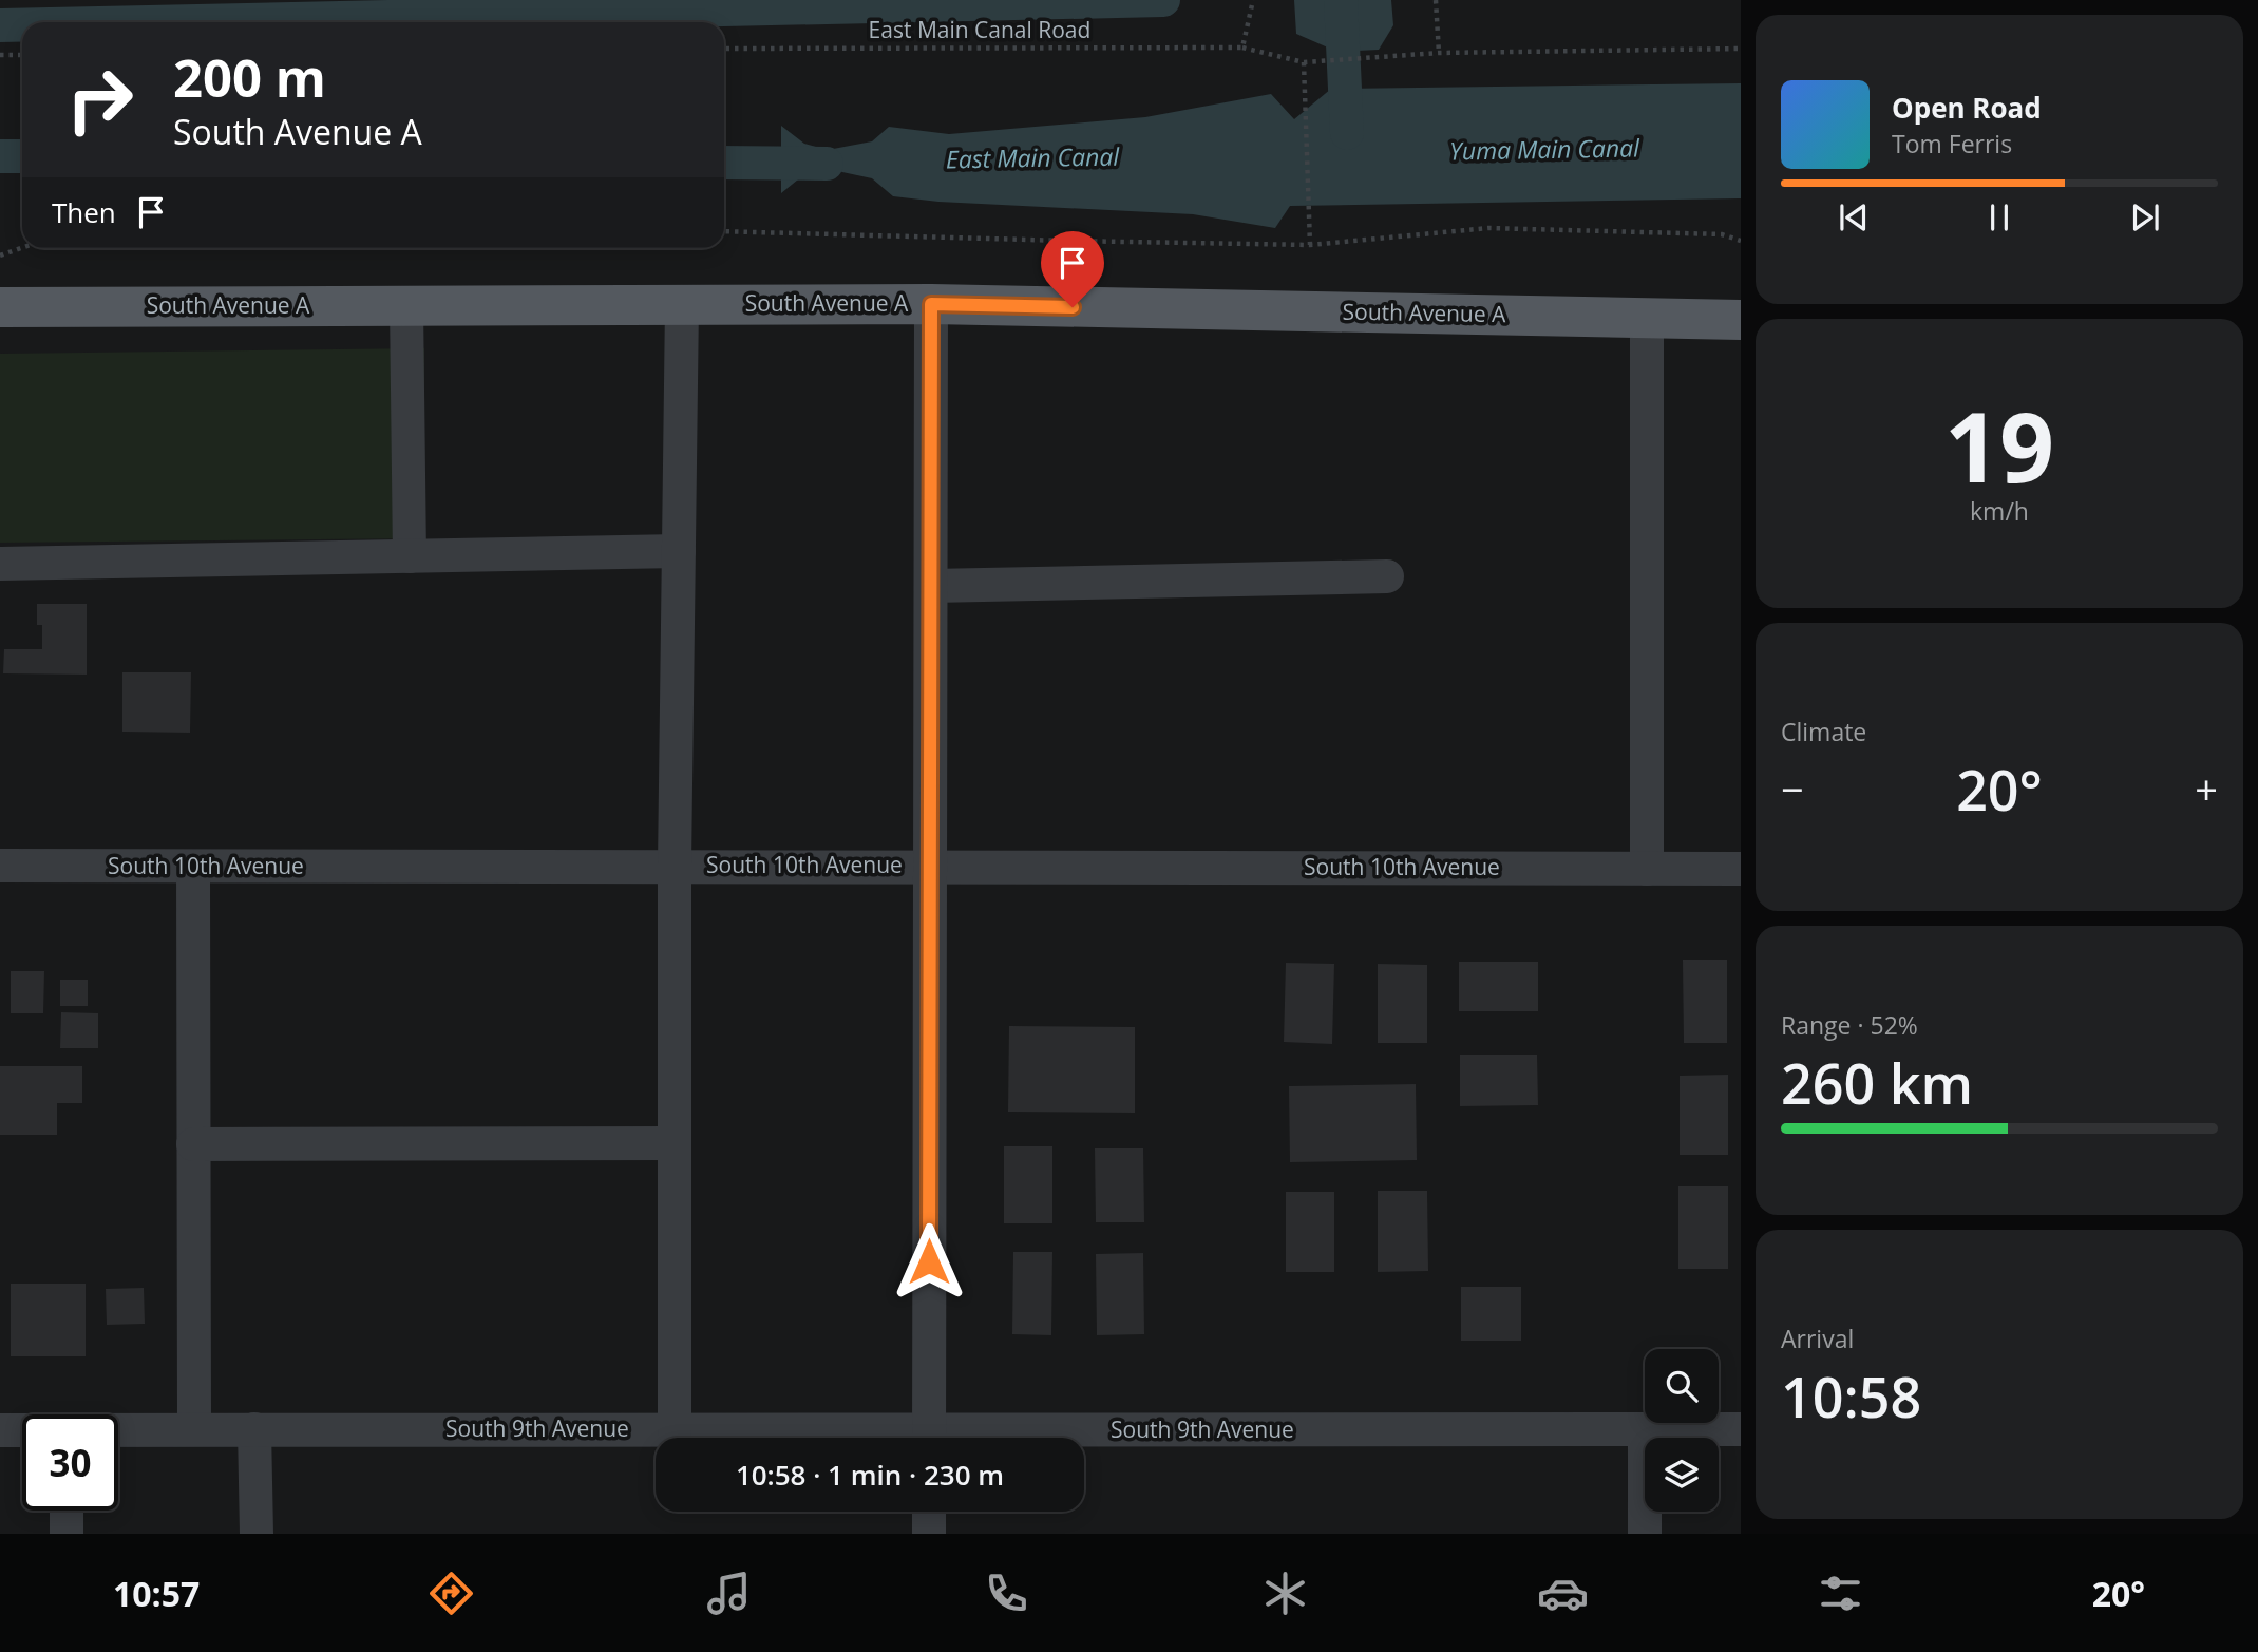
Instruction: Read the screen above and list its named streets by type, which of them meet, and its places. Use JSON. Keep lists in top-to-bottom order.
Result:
{
  "streets": {
    "main road": ["South Avenue A"],
    "street": ["South 10th Avenue", "South 9th Avenue"],
    "path": ["East Main Canal Road"]
  },
  "water": ["Yuma Main Canal", "East Main Canal"],
  "page": {
    "turn": ["200 m", "South Avenue A"],
    "song": ["Open Road", "Tom Ferris"],
    "then": "Then",
    "tile": [
      ["19", "km/h"],
      "Climate",
      ["Range · 52%", "260 km"],
      ["Arrival", "10:58"]
    ],
    "heat": ["−", "20°", "+"],
    "limit": "30",
    "trip": "10:58 · 1 min · 230 m",
    "tabs": ["10:57", "20°"]
  }
}
